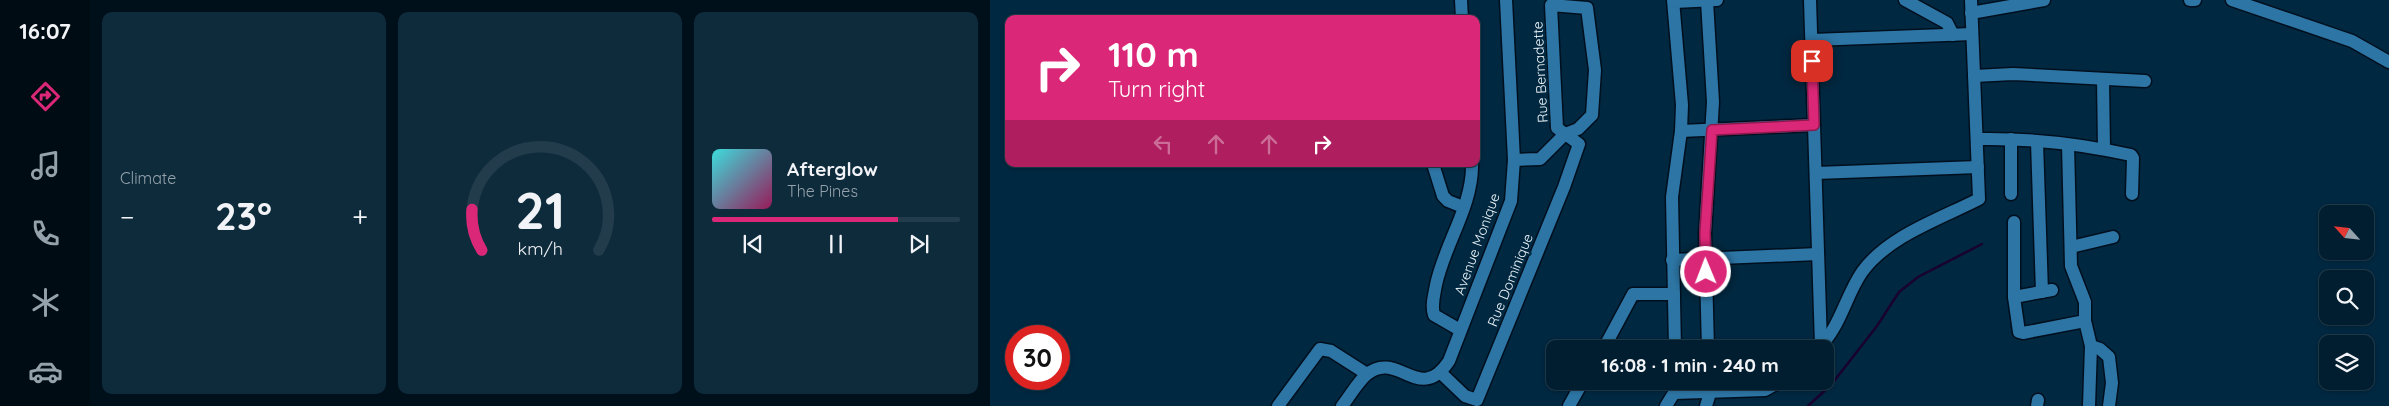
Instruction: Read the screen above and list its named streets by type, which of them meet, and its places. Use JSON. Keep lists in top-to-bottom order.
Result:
{
  "streets": {
    "street": ["Rue Bernadette", "Avenue Monique", "Rue Dominique"]
  },
  "crossings": [
    ["Rue Bernadette", "Rue Dominique"],
    ["Avenue Monique", "Rue Dominique"]
  ],
  "north": "top left",
  "page": {
    "tabs": "16:07",
    "tile": "Climate",
    "turn": ["110 m", "Turn right"],
    "song": ["Afterglow", "The Pines"],
    "heat": ["−", "23°", "+"],
    "limit": "30",
    "trip": "16:08 · 1 min · 240 m",
    "gauge": ["21", "km/h"]
  }
}
